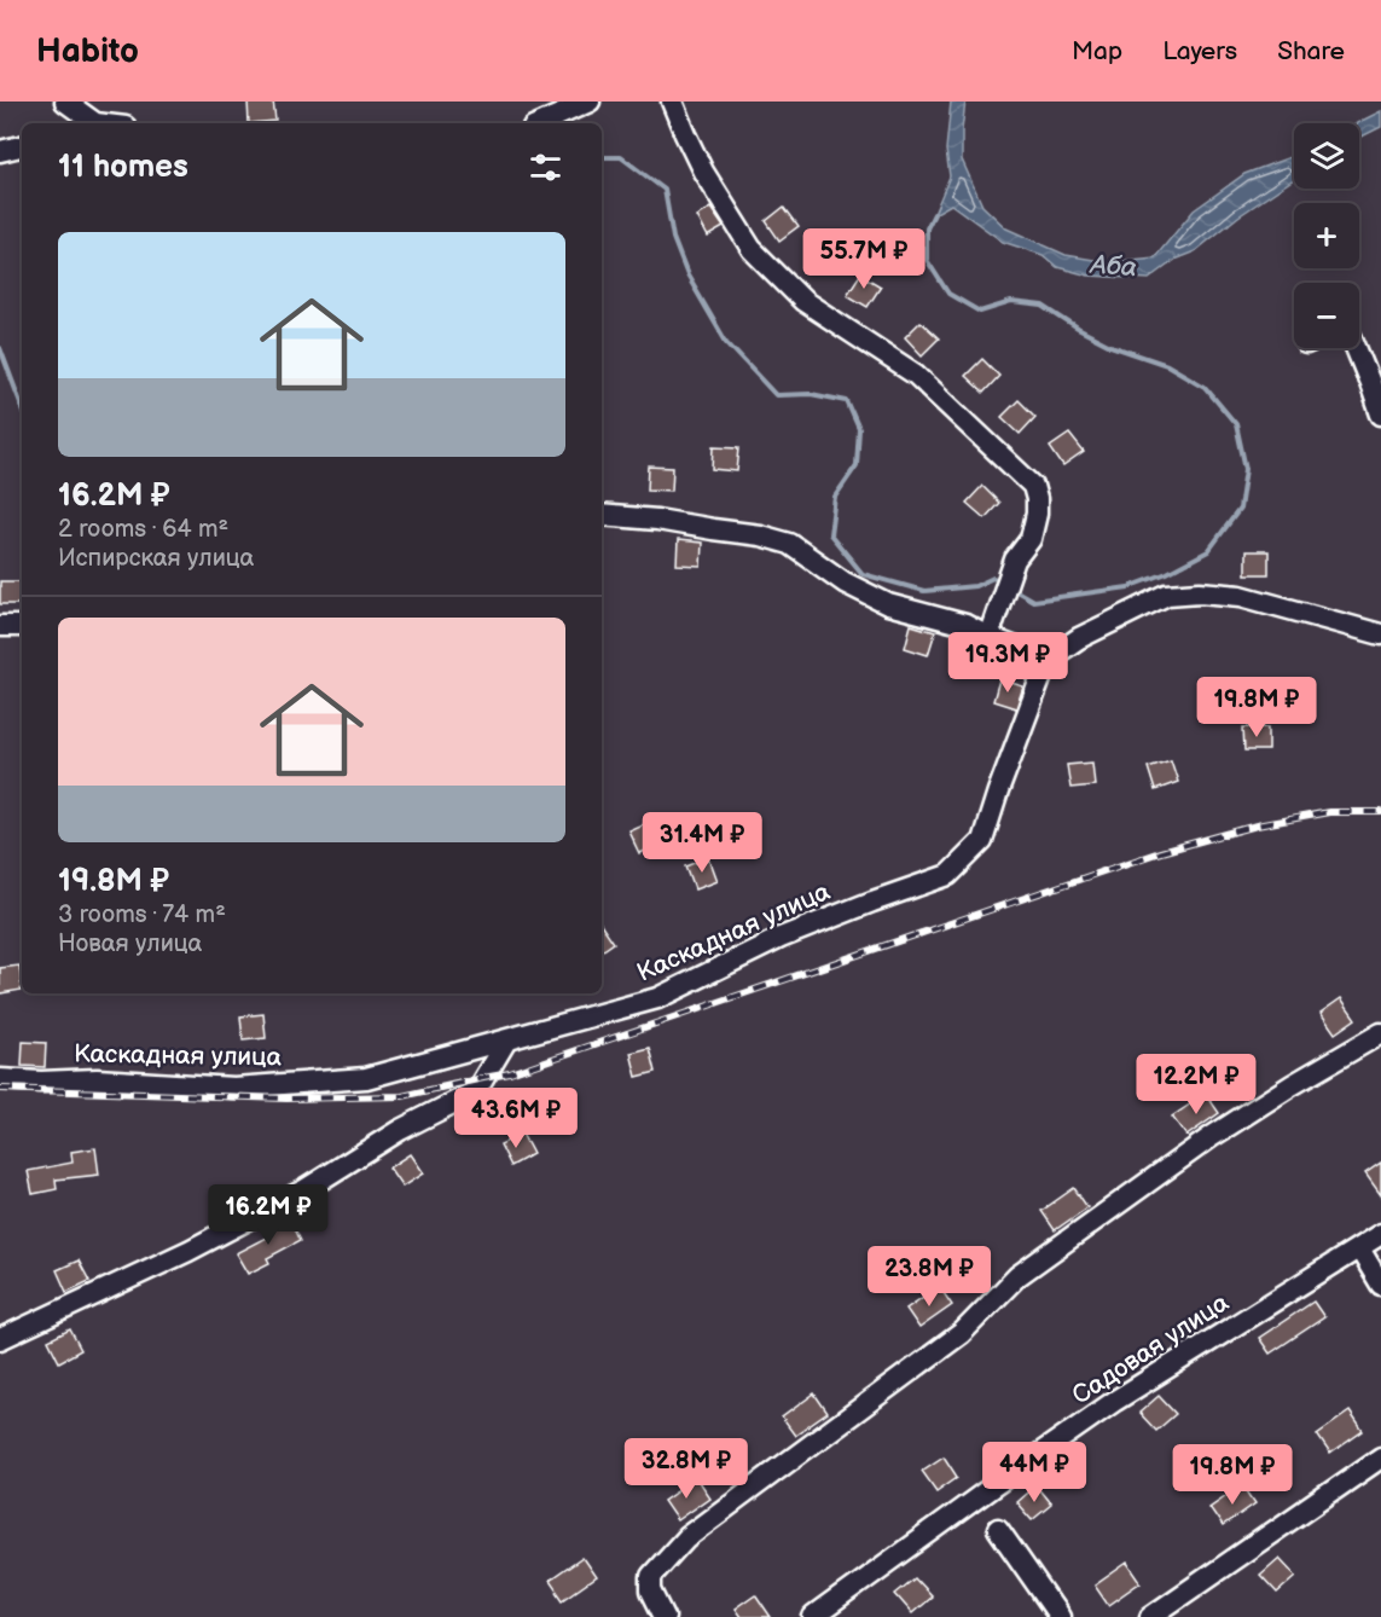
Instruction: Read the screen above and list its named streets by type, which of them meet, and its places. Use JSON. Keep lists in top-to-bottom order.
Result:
{
  "streets": {
    "street": ["Каскадная улица", "Садовая улица"]
  },
  "water": ["Аба"],
  "page": {
    "header": "Habito",
    "nav": ["Map", "Layers", "Share"],
    "map_buttons": ["+", "−"],
    "heading": "11 homes",
    "list": [
      {
        "name": "16.2M ₽",
        "note": "2 rooms · 64 m² · Испирская улица"
      },
      {
        "name": "19.8M ₽",
        "note": "3 rooms · 74 m² · Новая улица"
      }
    ],
    "price": [
      "55.7M ₽",
      "19.3M ₽",
      "19.8M ₽",
      "31.4M ₽",
      "12.2M ₽",
      "43.6M ₽",
      "16.2M ₽",
      "23.8M ₽",
      "32.8M ₽",
      "44M ₽",
      "19.8M ₽"
    ]
  }
}
